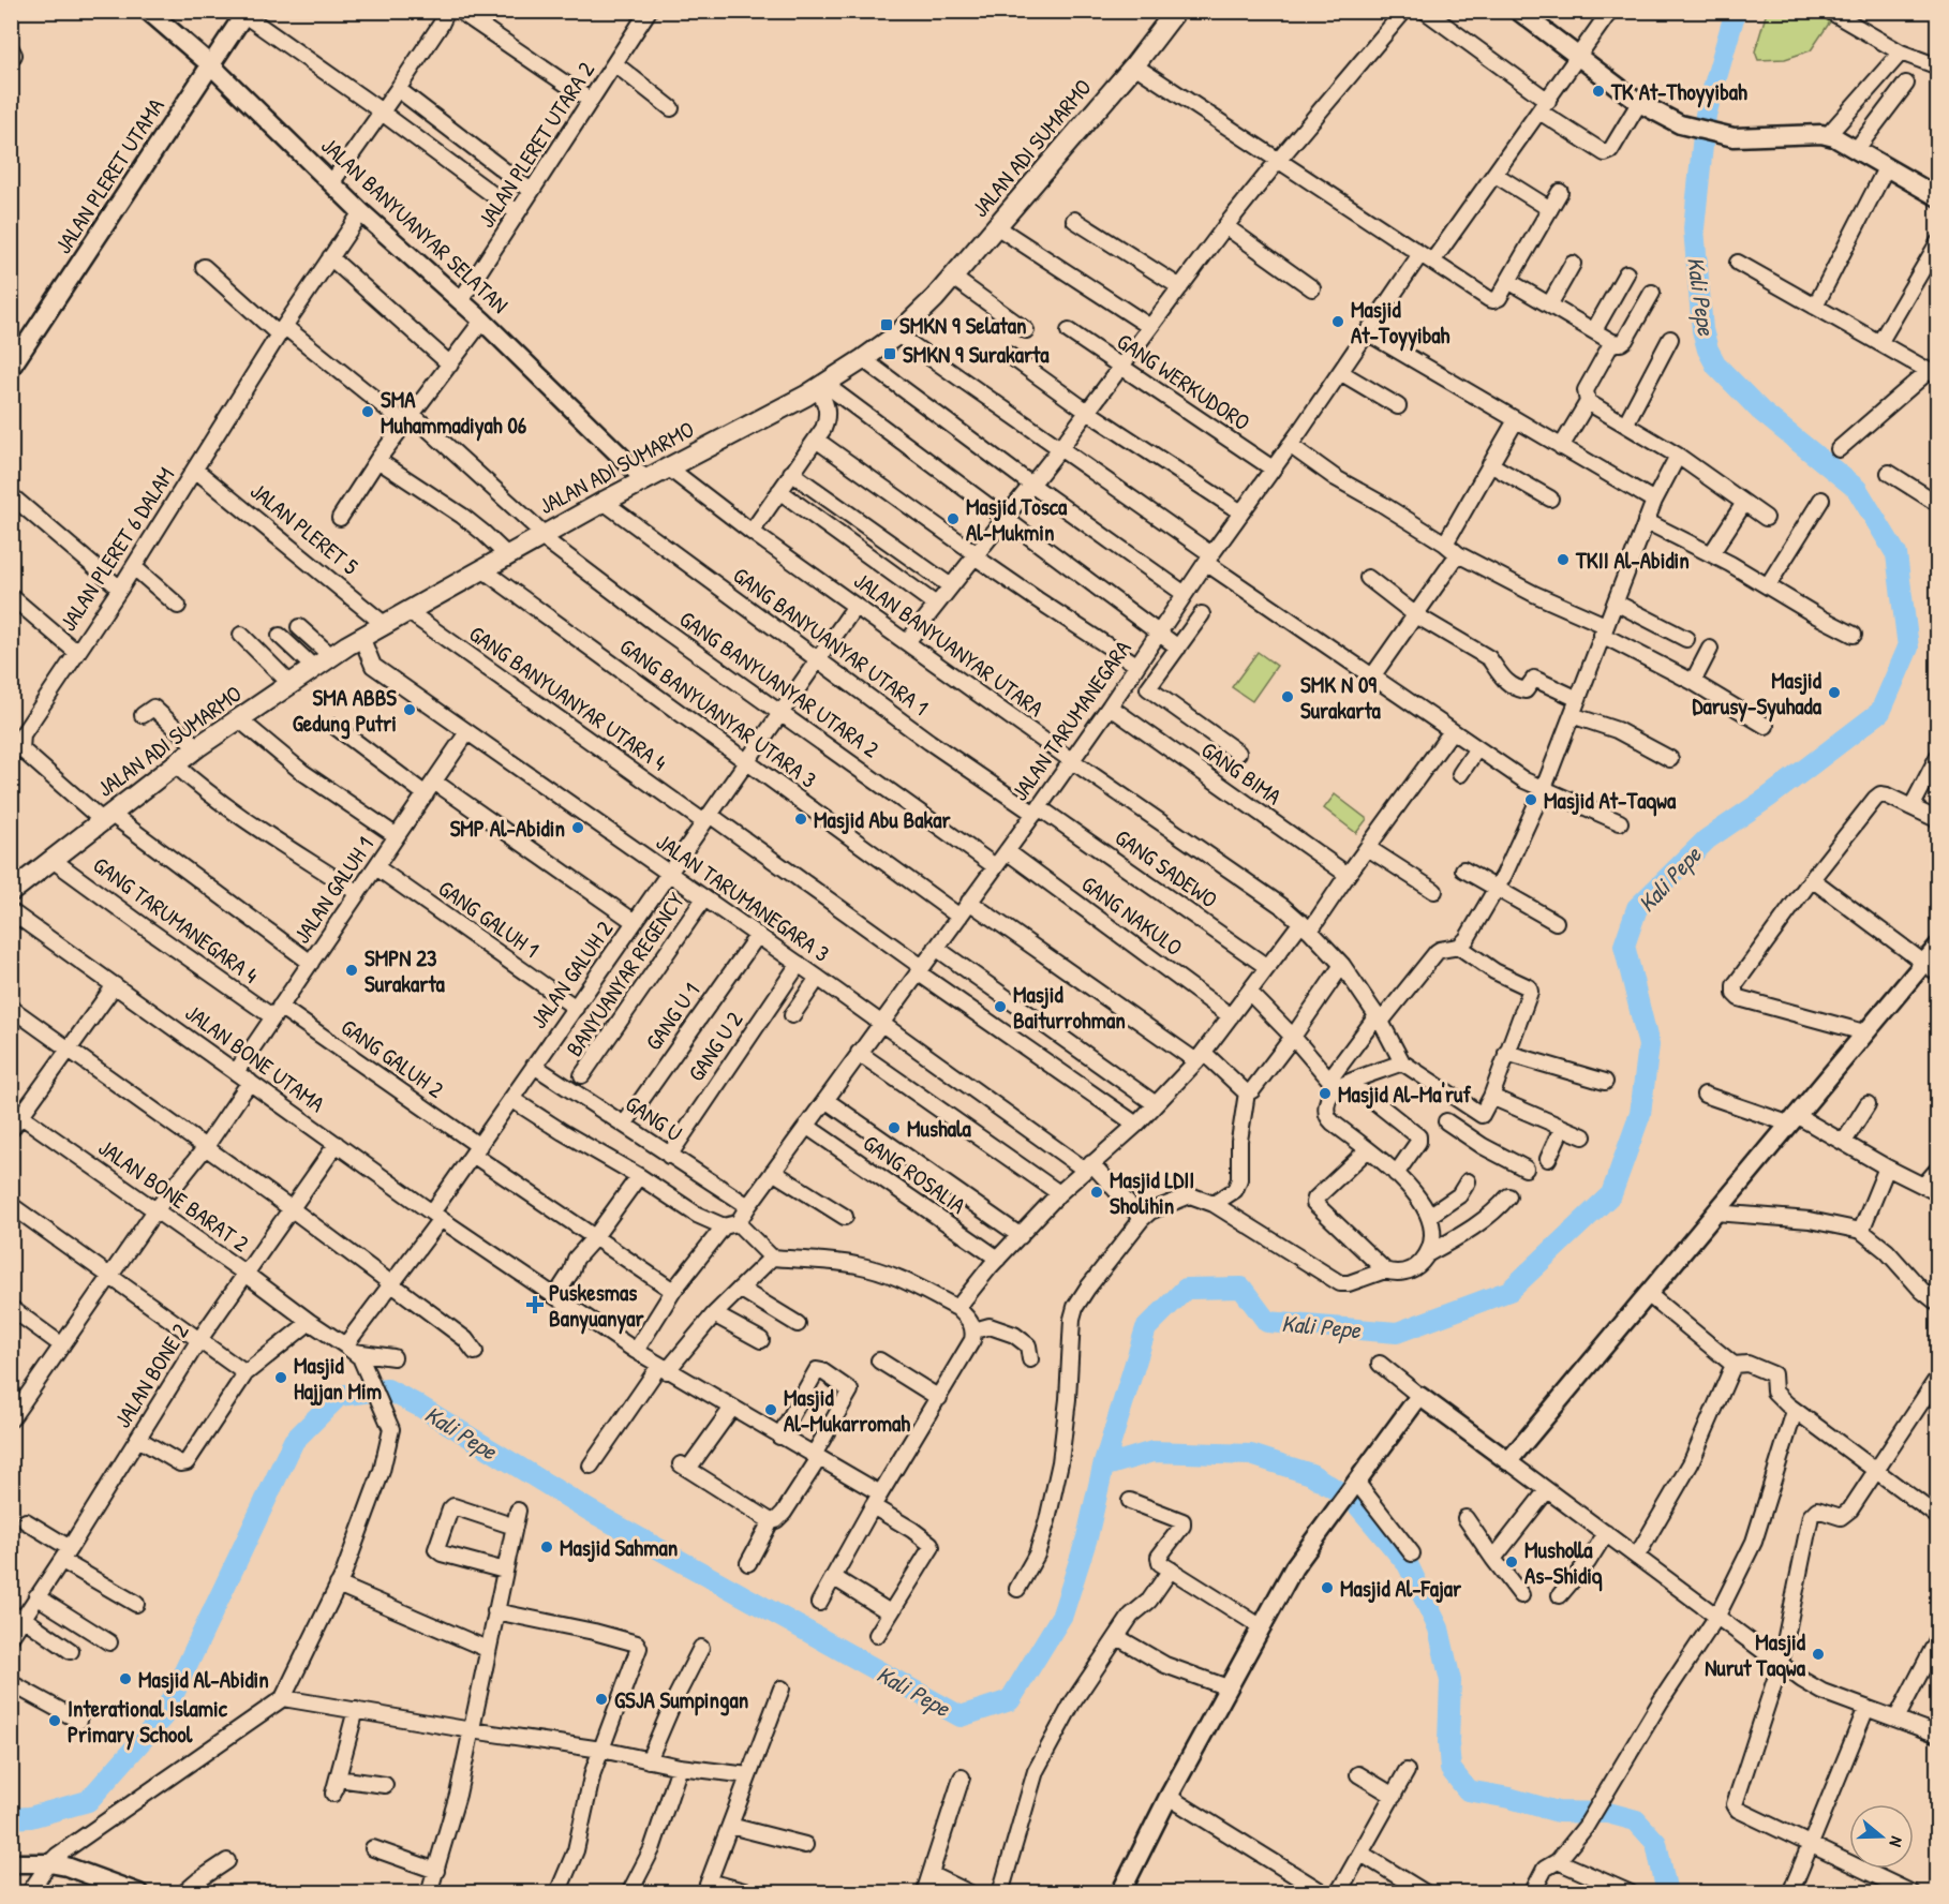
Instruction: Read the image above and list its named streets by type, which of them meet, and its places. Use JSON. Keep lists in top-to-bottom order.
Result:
{
  "streets": {
    "main road": ["JALAN ADI SUMARMO"],
    "street": [
      "JALAN PLERET UTARA 2",
      "JALAN PLERET UTAMA",
      "JALAN BANYUANYAR SELATAN",
      "GANG WERKUDORO",
      "JALAN PLERET 5",
      "JALAN PLERET 6 DALAM",
      "GANG BANYUANYAR UTARA 1",
      "JALAN BANYUANYAR UTARA",
      "GANG BANYUANYAR UTARA 2",
      "GANG BANYUANYAR UTARA 4",
      "GANG BANYUANYAR UTARA 3",
      "JALAN TARUMANEGARA",
      "GANG BIMA",
      "GANG SADEWO",
      "JALAN GALUH 1",
      "JALAN TARUMANEGARA 3",
      "GANG NAKULO",
      "GANG GALUH 1",
      "GANG TARUMANEGARA 4",
      "JALAN GALUH 2",
      "BANYUANYAR REGENCY",
      "GANG U 1",
      "GANG U 2",
      "JALAN BONE UTAMA",
      "GANG GALUH 2",
      "GANG U",
      "GANG ROSALIA",
      "JALAN BONE BARAT 2",
      "JALAN BONE 2"
    ]
  },
  "crossings": [
    ["JALAN PLERET UTARA 2", "JALAN BANYUANYAR SELATAN"],
    ["JALAN ADI SUMARMO", "JALAN BANYUANYAR SELATAN"],
    ["JALAN ADI SUMARMO", "JALAN PLERET 5"],
    ["JALAN ADI SUMARMO", "JALAN PLERET 6 DALAM"],
    ["JALAN ADI SUMARMO", "GANG BANYUANYAR UTARA 1"],
    ["JALAN ADI SUMARMO", "JALAN BANYUANYAR UTARA"],
    ["JALAN ADI SUMARMO", "GANG BANYUANYAR UTARA 2"],
    ["JALAN ADI SUMARMO", "GANG BANYUANYAR UTARA 4"],
    ["JALAN ADI SUMARMO", "GANG BANYUANYAR UTARA 3"],
    ["JALAN ADI SUMARMO", "JALAN TARUMANEGARA 3"],
    ["JALAN ADI SUMARMO", "GANG TARUMANEGARA 4"],
    ["JALAN PLERET UTAMA", "JALAN BANYUANYAR SELATAN"],
    ["JALAN BANYUANYAR SELATAN", "JALAN PLERET 6 DALAM"],
    ["GANG WERKUDORO", "JALAN TARUMANEGARA"],
    ["JALAN PLERET 5", "JALAN PLERET 6 DALAM"],
    ["JALAN PLERET 6 DALAM", "GANG BANYUANYAR UTARA 2"],
    ["GANG BANYUANYAR UTARA 1", "JALAN TARUMANEGARA"],
    ["GANG BANYUANYAR UTARA 1", "GANG SADEWO"],
    ["GANG BANYUANYAR UTARA 1", "JALAN GALUH 2"],
    ["JALAN BANYUANYAR UTARA", "JALAN TARUMANEGARA"],
    ["JALAN BANYUANYAR UTARA", "JALAN GALUH 2"],
    ["GANG BANYUANYAR UTARA 2", "JALAN TARUMANEGARA"],
    ["GANG BANYUANYAR UTARA 2", "JALAN GALUH 2"],
    ["GANG BANYUANYAR UTARA 4", "JALAN TARUMANEGARA"],
    ["GANG BANYUANYAR UTARA 4", "JALAN GALUH 2"],
    ["GANG BANYUANYAR UTARA 3", "JALAN TARUMANEGARA"],
    ["GANG BANYUANYAR UTARA 3", "JALAN GALUH 2"],
    ["JALAN TARUMANEGARA", "GANG BIMA"],
    ["JALAN TARUMANEGARA", "GANG SADEWO"],
    ["JALAN TARUMANEGARA", "JALAN TARUMANEGARA 3"],
    ["JALAN TARUMANEGARA", "GANG NAKULO"],
    ["JALAN TARUMANEGARA", "JALAN BONE UTAMA"],
    ["JALAN TARUMANEGARA", "GANG GALUH 2"],
    ["JALAN TARUMANEGARA", "GANG U"],
    ["JALAN TARUMANEGARA", "GANG ROSALIA"],
    ["JALAN GALUH 1", "JALAN TARUMANEGARA 3"],
    ["JALAN GALUH 1", "GANG GALUH 1"],
    ["JALAN GALUH 1", "GANG TARUMANEGARA 4"],
    ["JALAN GALUH 1", "JALAN BONE UTAMA"],
    ["JALAN GALUH 1", "GANG GALUH 2"],
    ["JALAN TARUMANEGARA 3", "JALAN GALUH 2"],
    ["JALAN TARUMANEGARA 3", "BANYUANYAR REGENCY"],
    ["JALAN TARUMANEGARA 3", "GANG U 1"],
    ["JALAN TARUMANEGARA 3", "GANG U 2"],
    ["GANG GALUH 1", "JALAN GALUH 2"],
    ["GANG TARUMANEGARA 4", "GANG GALUH 2"],
    ["JALAN GALUH 2", "JALAN BONE UTAMA"],
    ["JALAN GALUH 2", "GANG GALUH 2"],
    ["JALAN GALUH 2", "GANG U"],
    ["JALAN GALUH 2", "JALAN BONE BARAT 2"],
    ["GANG U 1", "GANG U"],
    ["GANG U 2", "GANG U"],
    ["JALAN BONE UTAMA", "JALAN BONE 2"],
    ["JALAN BONE BARAT 2", "JALAN BONE 2"]
  ],
  "water": ["Kali Pepe"],
  "places": {
    "other": [
      "TK At-Thoyyibah",
      "Masjid At-Toyyibah",
      "SMA Muhammadiyah 06",
      "Masjid Tosca Al-Mukmin",
      "TKII Al-Abidin",
      "Masjid Darusy-Syuhada",
      "SMK N 09 Surakarta",
      "SMA ABBS Gedung Putri",
      "Masjid At-Taqwa",
      "Masjid Abu Bakar",
      "SMP Al-Abidin",
      "SMPN 23 Surakarta",
      "Masjid Baiturrohman",
      "Masjid Al-Ma'ruf",
      "Mushala",
      "Masjid LDII Sholihin",
      "Masjid Hajjan Mim",
      "Masjid Al-Mukarromah",
      "Masjid Sahman",
      "Musholla As-Shidiq",
      "Masjid Al-Fajar",
      "Masjid Nurut Taqwa",
      "Masjid Al-Abidin",
      "GSJA Sumpingan",
      "Interational Islamic Primary School"
    ],
    "transit": ["SMKN 9 Selatan", "SMKN 9 Surakarta"],
    "health": ["Puskesmas Banyuanyar"]
  },
  "north": "right"
}
